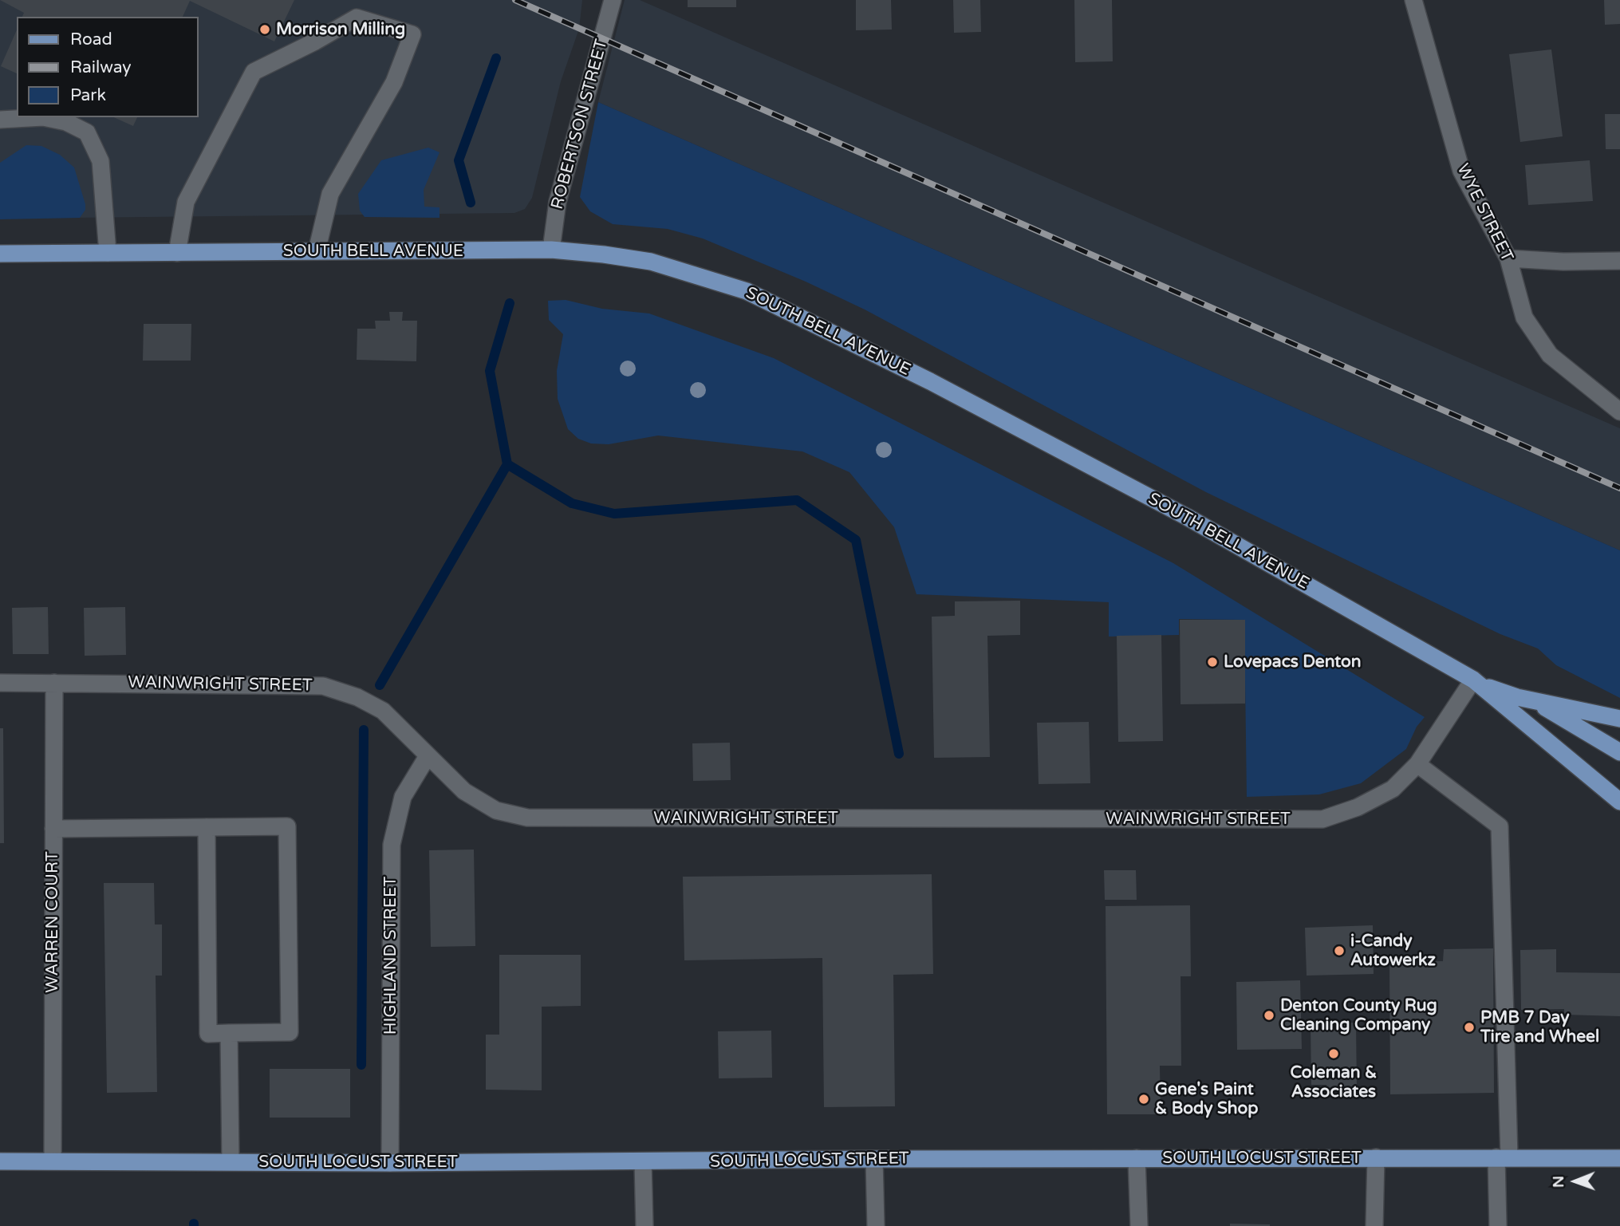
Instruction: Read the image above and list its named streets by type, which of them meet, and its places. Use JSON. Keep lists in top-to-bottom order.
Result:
{
  "streets": {
    "main road": ["SOUTH BELL AVENUE", "SOUTH LOCUST STREET"],
    "street": [
      "ROBERTSON STREET",
      "WYE STREET",
      "WAINWRIGHT STREET",
      "WARREN COURT",
      "HIGHLAND STREET"
    ]
  },
  "crossings": [
    ["ROBERTSON STREET", "SOUTH BELL AVENUE"],
    ["SOUTH BELL AVENUE", "WAINWRIGHT STREET"],
    ["WAINWRIGHT STREET", "WARREN COURT"],
    ["WAINWRIGHT STREET", "HIGHLAND STREET"],
    ["WARREN COURT", "SOUTH LOCUST STREET"],
    ["HIGHLAND STREET", "SOUTH LOCUST STREET"]
  ],
  "places": [
    "Morrison Milling",
    "Lovepacs Denton",
    "i-Candy Autowerkz",
    "Denton County Rug Cleaning Company",
    "PMB 7 Day Tire and Wheel",
    "Coleman & Associates",
    "Gene's Paint & Body Shop"
  ],
  "legend": ["Road", "Railway", "Park"],
  "north": "left"
}
